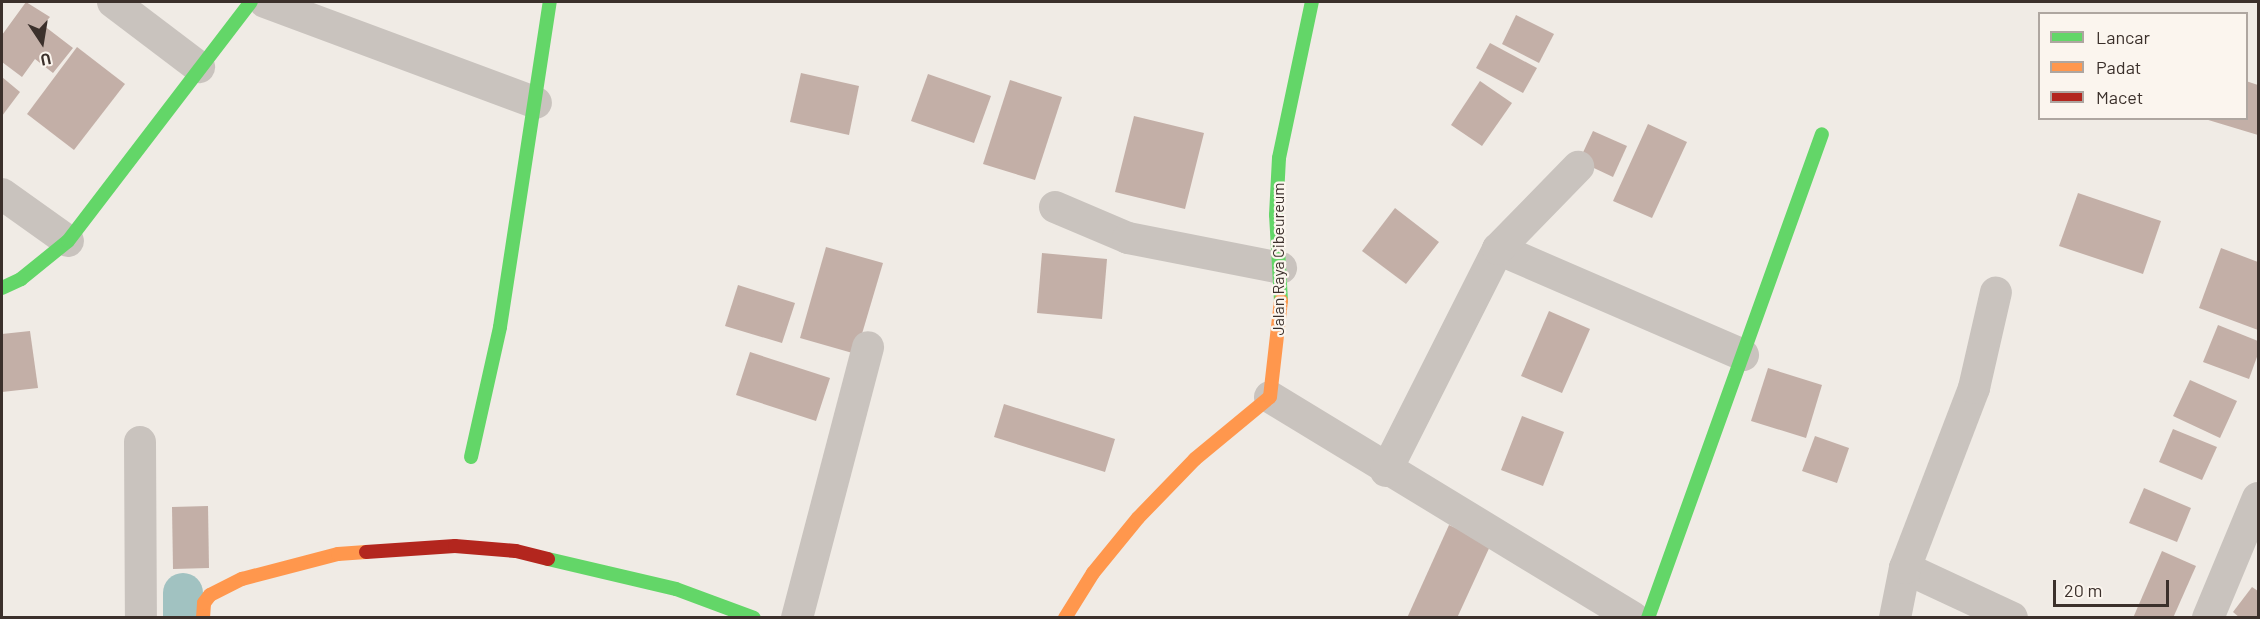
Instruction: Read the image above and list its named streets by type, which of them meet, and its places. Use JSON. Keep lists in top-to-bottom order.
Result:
{
  "streets": {
    "street": ["Jalan Raya Cibeureum"]
  },
  "legend": ["Lancar", "Padat", "Macet"],
  "scale_bar": "20 m",
  "north": "bottom"
}
